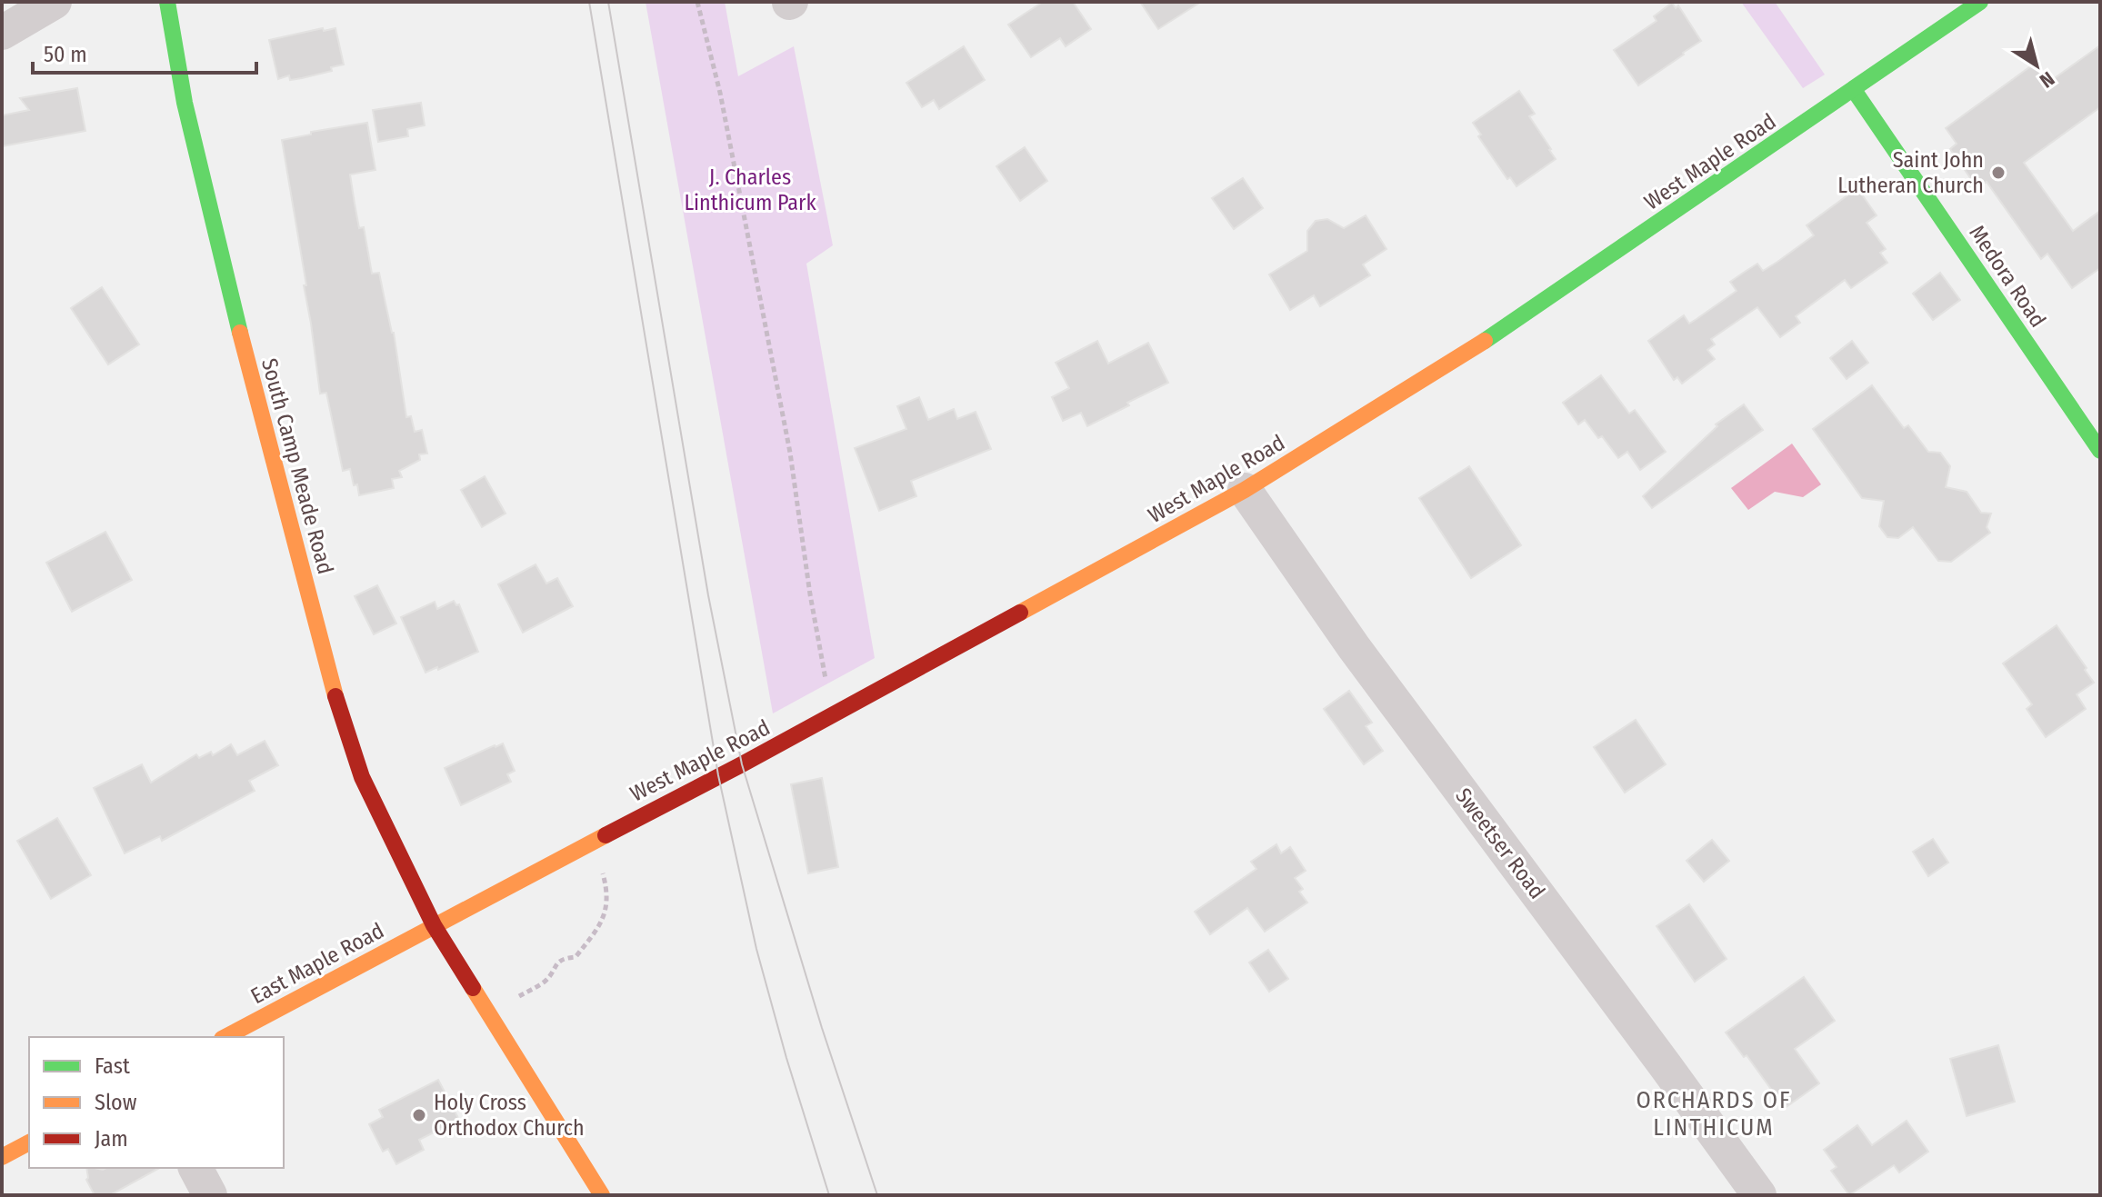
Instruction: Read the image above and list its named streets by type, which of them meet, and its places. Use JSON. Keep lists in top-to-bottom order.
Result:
{
  "streets": {
    "street": [
      "West Maple Road",
      "Medora Road",
      "South Camp Meade Road",
      "Sweetser Road",
      "East Maple Road"
    ]
  },
  "crossings": [
    ["West Maple Road", "Medora Road"],
    ["West Maple Road", "South Camp Meade Road"],
    ["West Maple Road", "Sweetser Road"],
    ["West Maple Road", "East Maple Road"],
    ["South Camp Meade Road", "East Maple Road"]
  ],
  "districts": ["ORCHARDS OF LINTHICUM"],
  "parks": ["J. Charles Linthicum Park"],
  "places": ["Saint John Lutheran Church", "Holy Cross Orthodox Church"],
  "legend": ["Fast", "Slow", "Jam"],
  "scale_bar": "50 m",
  "north": "bottom right"
}
